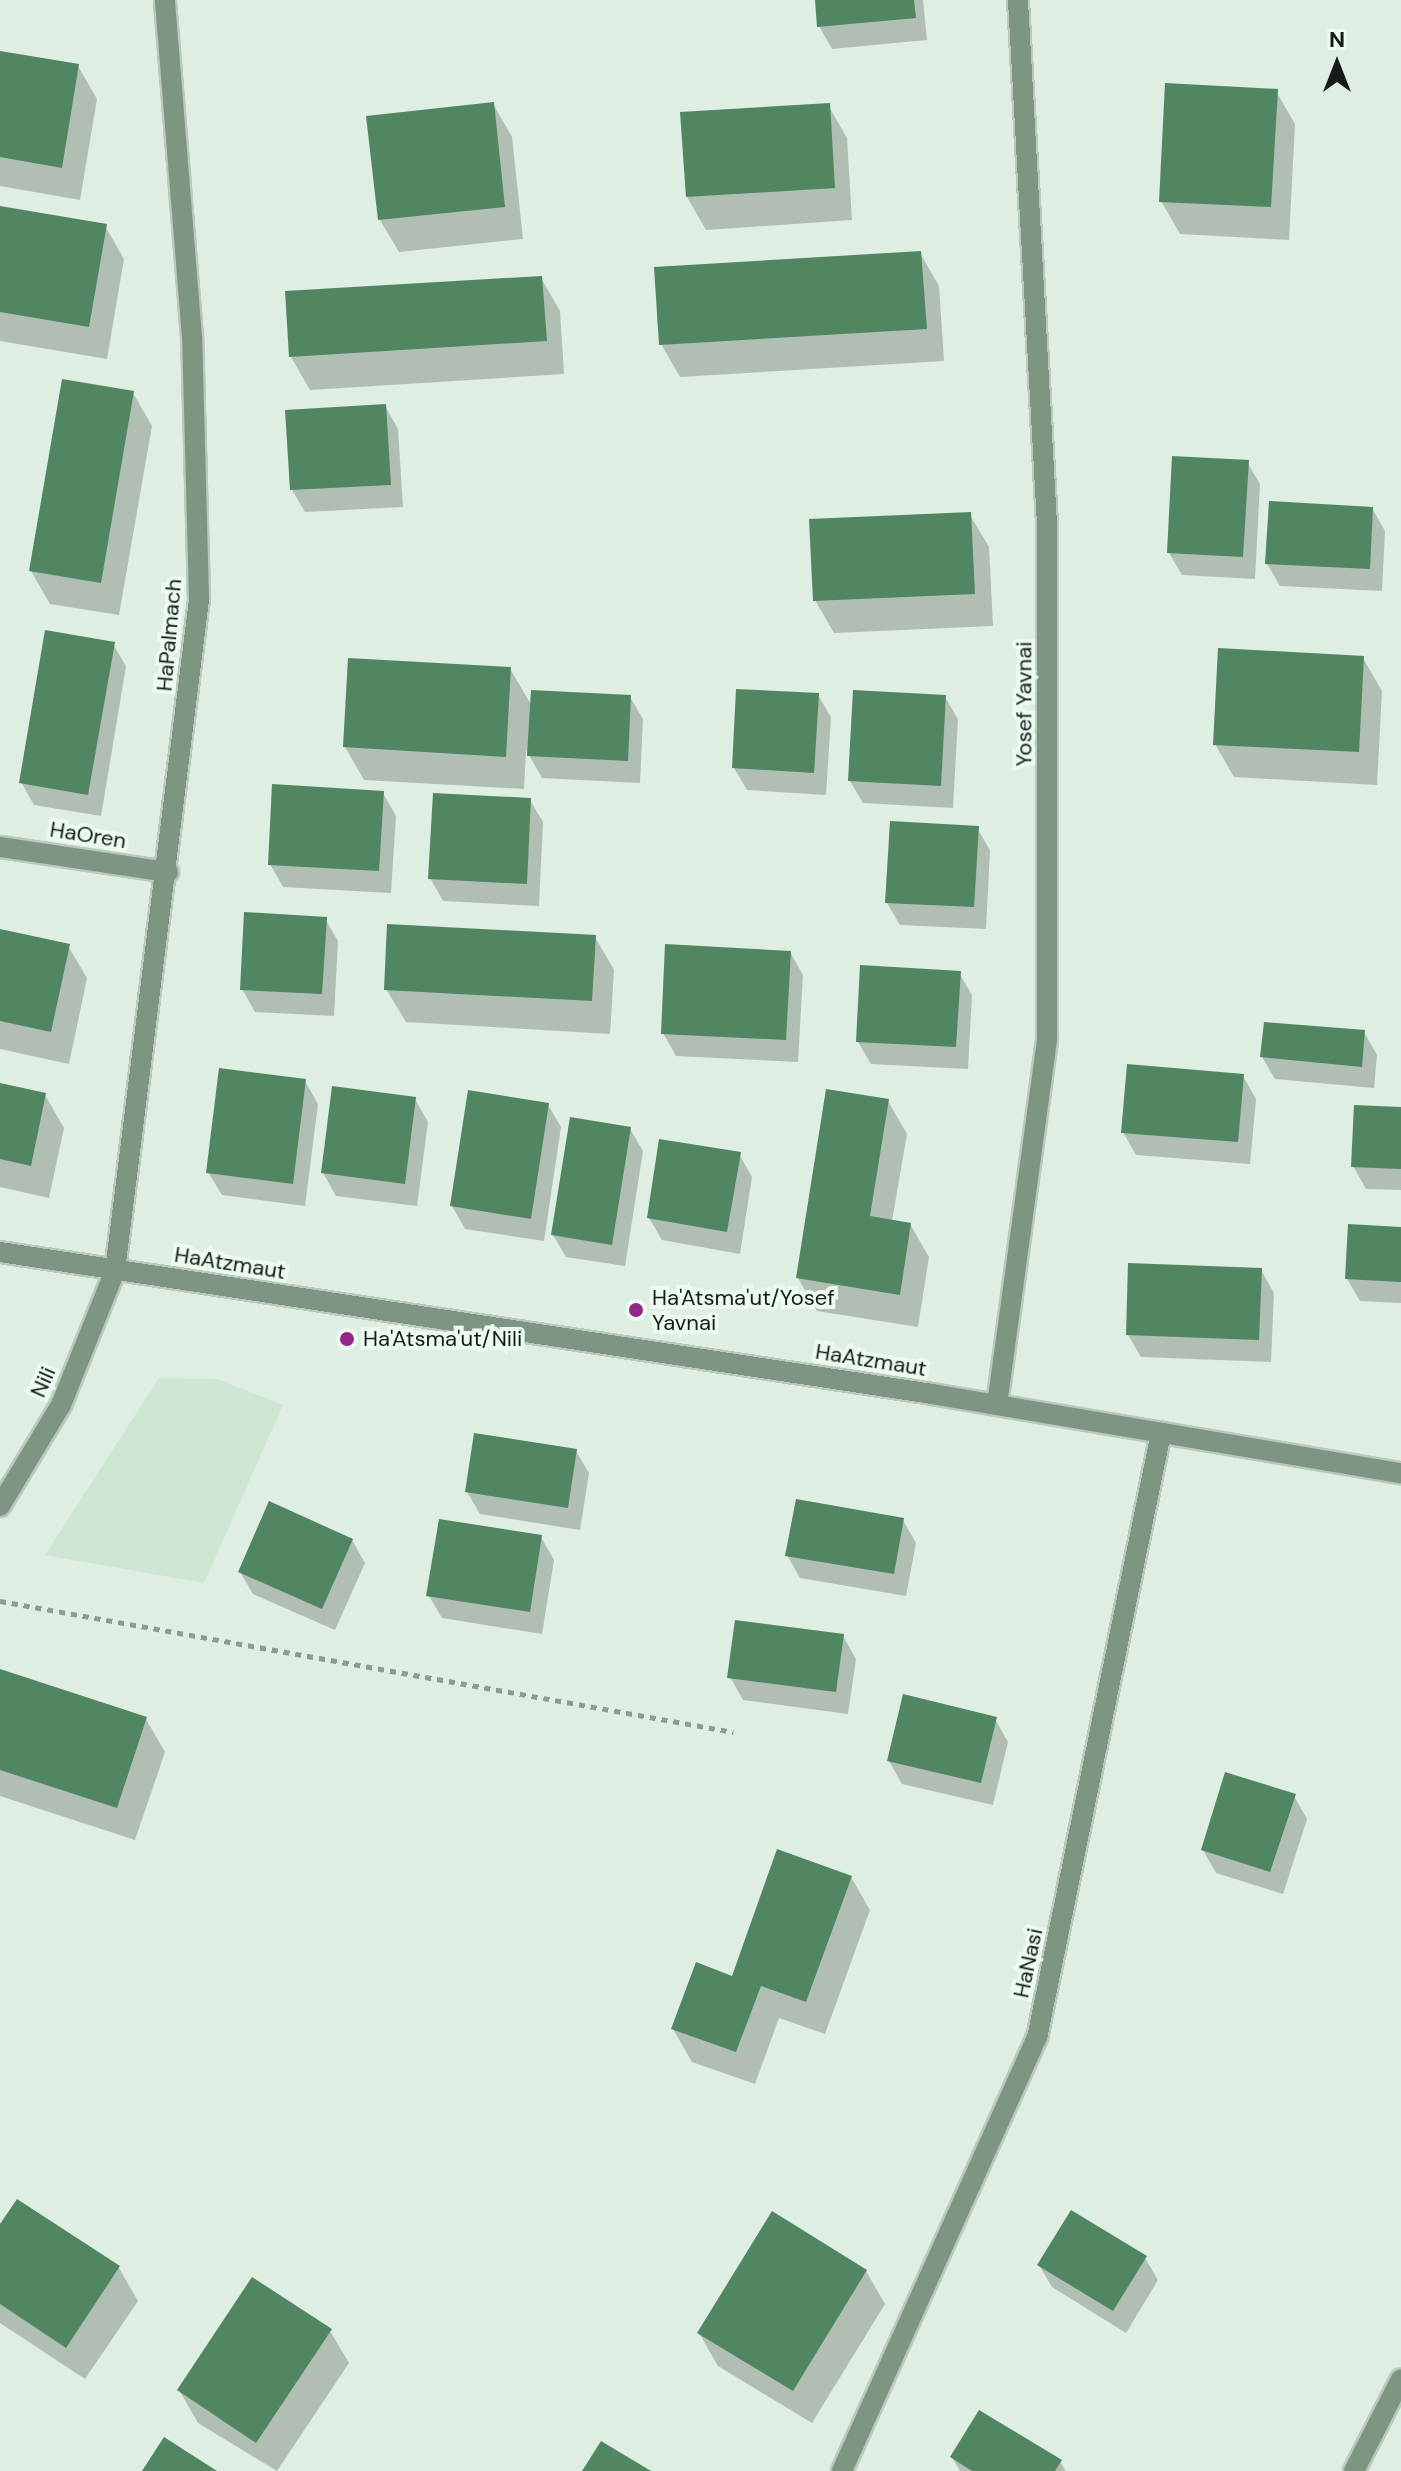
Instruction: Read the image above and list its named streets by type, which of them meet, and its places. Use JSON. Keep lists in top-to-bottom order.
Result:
{
  "streets": {
    "street": [
      "HaPalmach",
      "Yosef Yavnai",
      "HaOren",
      "HaAtzmaut",
      "Nili",
      "HaNasi"
    ]
  },
  "crossings": [
    ["HaPalmach", "HaOren"],
    ["HaPalmach", "HaAtzmaut"],
    ["HaPalmach", "Nili"],
    ["Yosef Yavnai", "HaAtzmaut"],
    ["HaAtzmaut", "Nili"],
    ["HaAtzmaut", "HaNasi"]
  ],
  "places": ["Ha'Atsma'ut/Yosef Yavnai", "Ha'Atsma'ut/Nili"],
  "north": "top"
}
